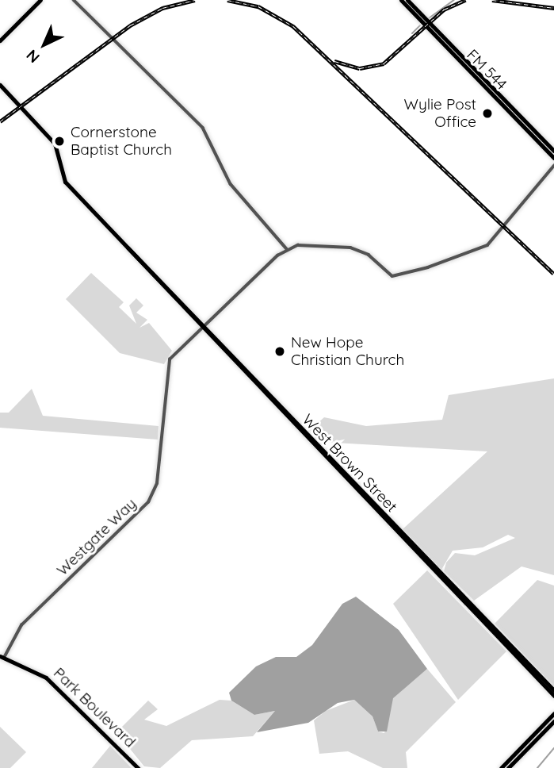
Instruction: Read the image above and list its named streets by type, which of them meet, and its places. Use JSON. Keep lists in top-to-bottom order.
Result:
{
  "streets": {
    "main road": ["FM 544", "West Brown Street", "Park Boulevard"],
    "street": ["Westgate Way"]
  },
  "crossings": [
    ["West Brown Street", "Westgate Way"],
    ["Westgate Way", "Park Boulevard"]
  ],
  "places": ["Wylie Post Office", "Cornerstone Baptist Church", "New Hope Christian Church"],
  "north": "bottom left"
}
